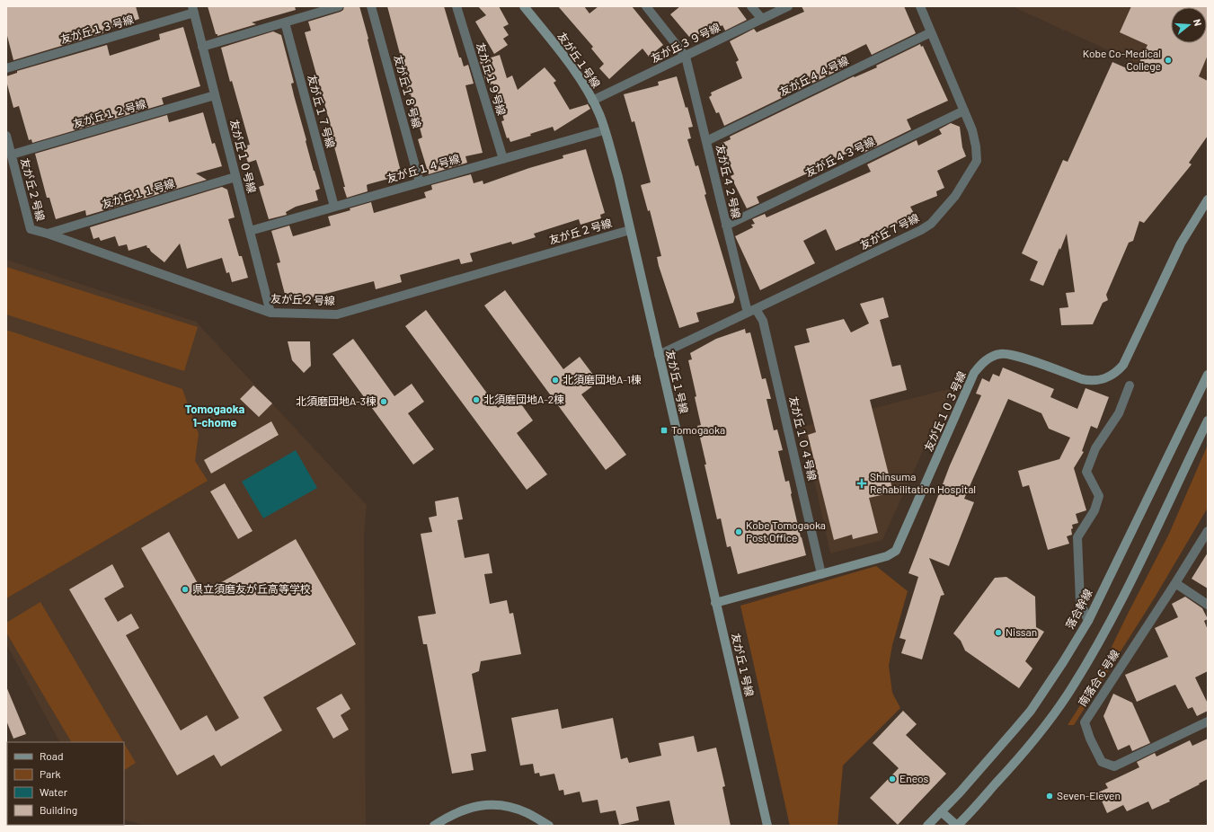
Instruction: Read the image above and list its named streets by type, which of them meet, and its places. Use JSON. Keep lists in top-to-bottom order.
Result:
{
  "streets": {
    "street": [
      "友が丘１３号線",
      "友が丘３９号線",
      "友が丘１号線",
      "友が丘４４号線",
      "友が丘１９号線",
      "友が丘１８号線",
      "友が丘１７号線",
      "友が丘１２号線",
      "友が丘１０号線",
      "友が丘４３号線",
      "友が丘１４号線",
      "友が丘４２号線",
      "友が丘２号線",
      "友が丘１１号線",
      "友が丘７号線",
      "友が丘１０３号線",
      "友が丘１０４号線",
      "落合幹線",
      "南落合６号線"
    ]
  },
  "crossings": [
    ["友が丘１３号線", "友が丘１０号線"],
    ["友が丘３９号線", "友が丘１号線"],
    ["友が丘３９号線", "友が丘４２号線"],
    ["友が丘１号線", "友が丘１４号線"],
    ["友が丘１号線", "友が丘２号線"],
    ["友が丘１号線", "友が丘７号線"],
    ["友が丘１号線", "友が丘１０３号線"],
    ["友が丘４４号線", "友が丘４２号線"],
    ["友が丘４４号線", "友が丘７号線"],
    ["友が丘１９号線", "友が丘１４号線"],
    ["友が丘１８号線", "友が丘１４号線"],
    ["友が丘１７号線", "友が丘１４号線"],
    ["友が丘１２号線", "友が丘１０号線"],
    ["友が丘１２号線", "友が丘２号線"],
    ["友が丘１０号線", "友が丘１４号線"],
    ["友が丘１０号線", "友が丘２号線"],
    ["友が丘１０号線", "友が丘１１号線"],
    ["友が丘４３号線", "友が丘４２号線"],
    ["友が丘４３号線", "友が丘７号線"],
    ["友が丘４２号線", "友が丘７号線"],
    ["友が丘２号線", "友が丘１１号線"],
    ["友が丘７号線", "友が丘１０４号線"],
    ["友が丘１０３号線", "友が丘１０４号線"]
  ],
  "districts": ["Tomogaoka 1-chome"],
  "places": {
    "other": [
      "Kobe Co-Medical College",
      "北須磨団地A-1棟",
      "北須磨団地A-2棟",
      "北須磨団地A-3棟",
      "Kobe Tomogaoka Post Office",
      "県立須磨友が丘高等学校",
      "Nissan",
      "Eneos",
      "Seven-Eleven"
    ],
    "transit": ["Tomogaoka"],
    "health": ["Shinsuma Rehabilitation Hospital"]
  },
  "legend": [
    "Road",
    "Park",
    "Water",
    "Building"
  ],
  "north": "right"
}
